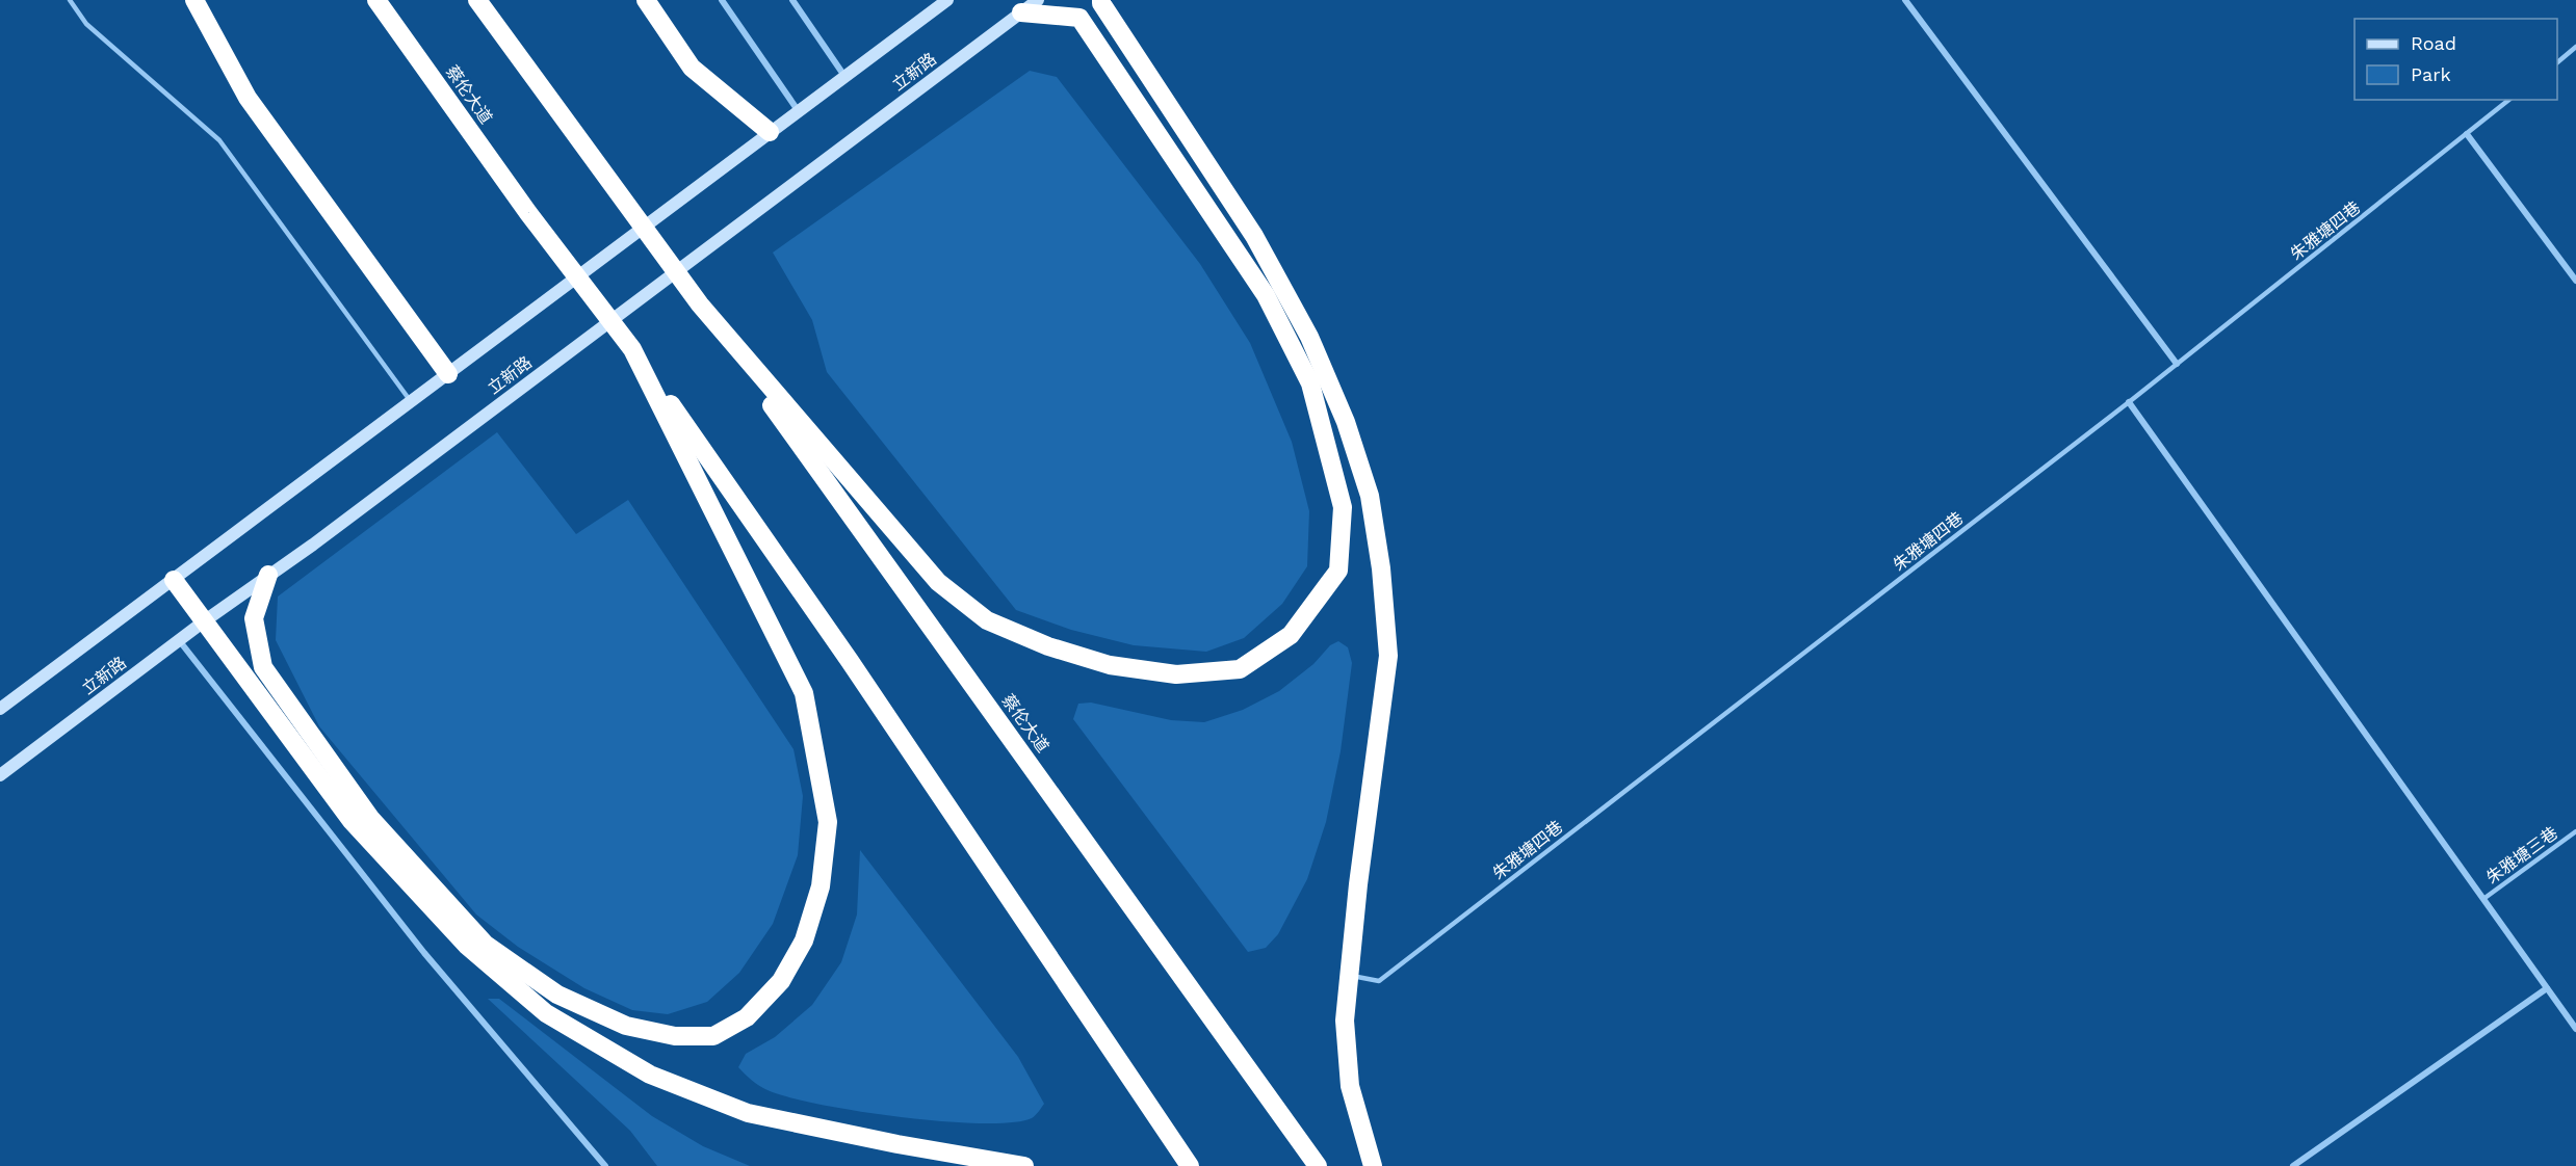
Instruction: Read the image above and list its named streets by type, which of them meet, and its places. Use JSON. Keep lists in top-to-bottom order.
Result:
{
  "streets": {
    "highway": ["蔡伦大道"],
    "main road": ["立新路"],
    "lane": ["朱雅塘四巷", "朱雅塘三巷"]
  },
  "legend": ["Road", "Park"]
}
